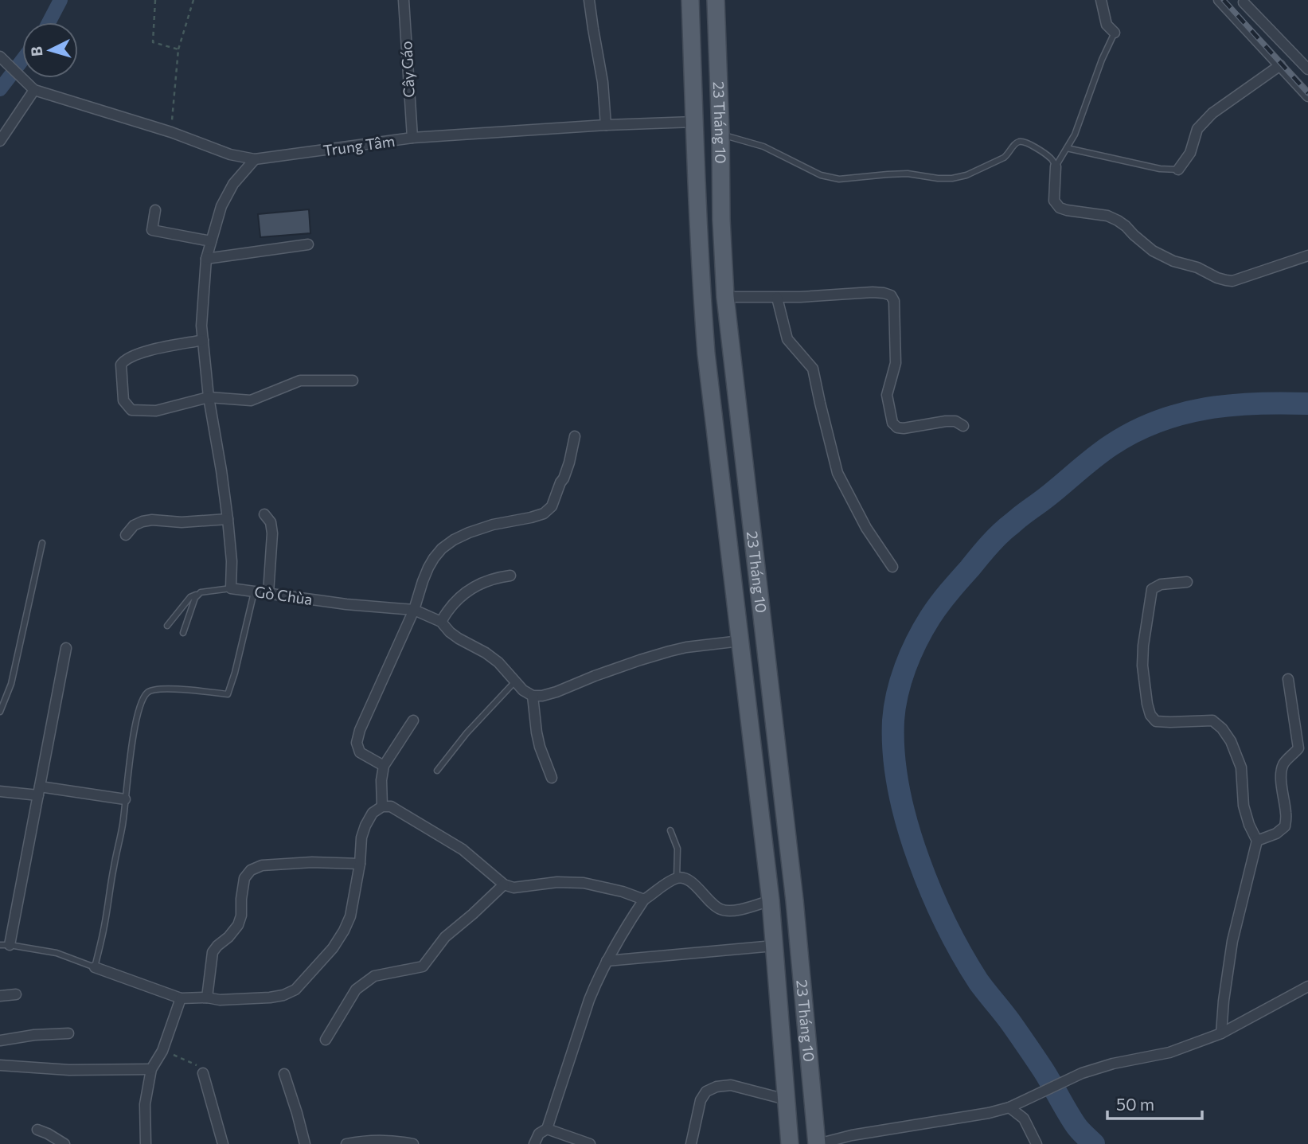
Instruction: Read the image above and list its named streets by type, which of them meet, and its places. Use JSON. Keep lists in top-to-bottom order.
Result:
{
  "streets": {
    "main road": ["23 Tháng 10"],
    "street": ["Cây Gáo", "Trung Tâm", "Gò Chùa"]
  },
  "crossings": [
    ["Cây Gáo", "Trung Tâm"],
    ["23 Tháng 10", "Trung Tâm"]
  ],
  "scale_bar": "50 m",
  "north": "left"
}
